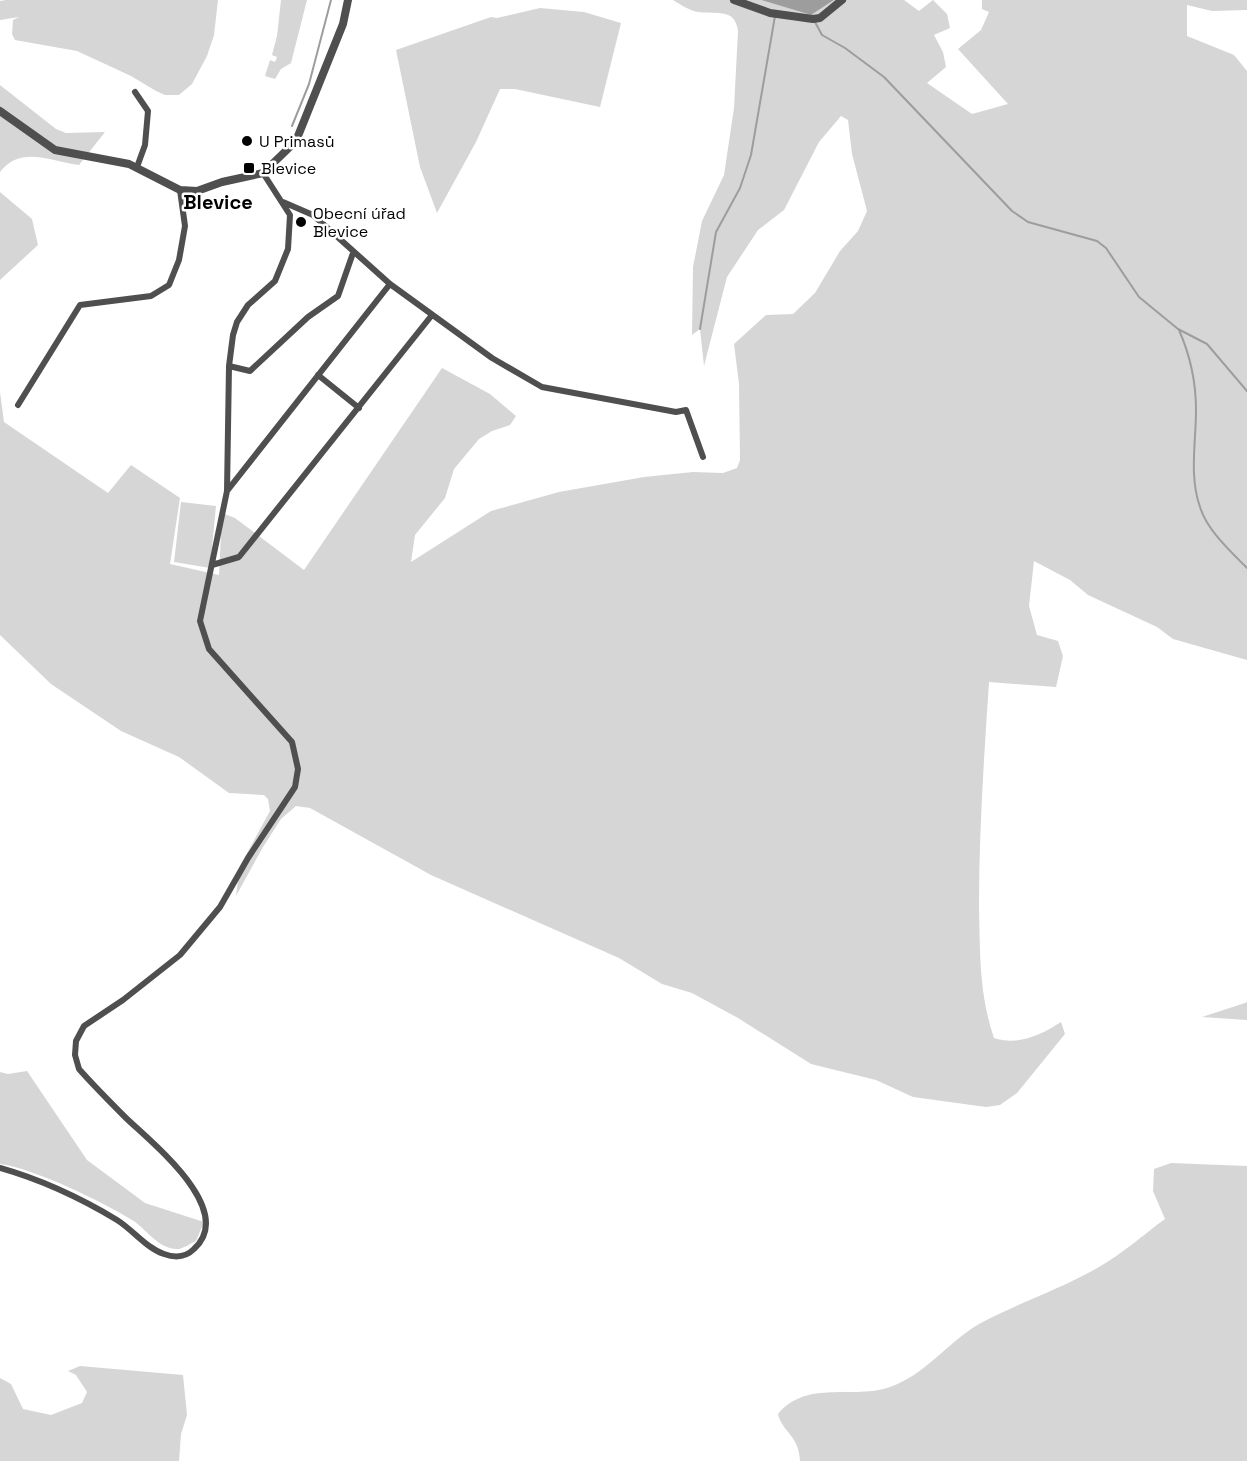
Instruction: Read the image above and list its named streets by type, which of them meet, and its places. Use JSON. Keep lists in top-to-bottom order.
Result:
{
  "districts": ["Blevice"],
  "places": {
    "other": ["U Primasů", "Obecní úřad Blevice"],
    "transit": ["Blevice"]
  }
}
